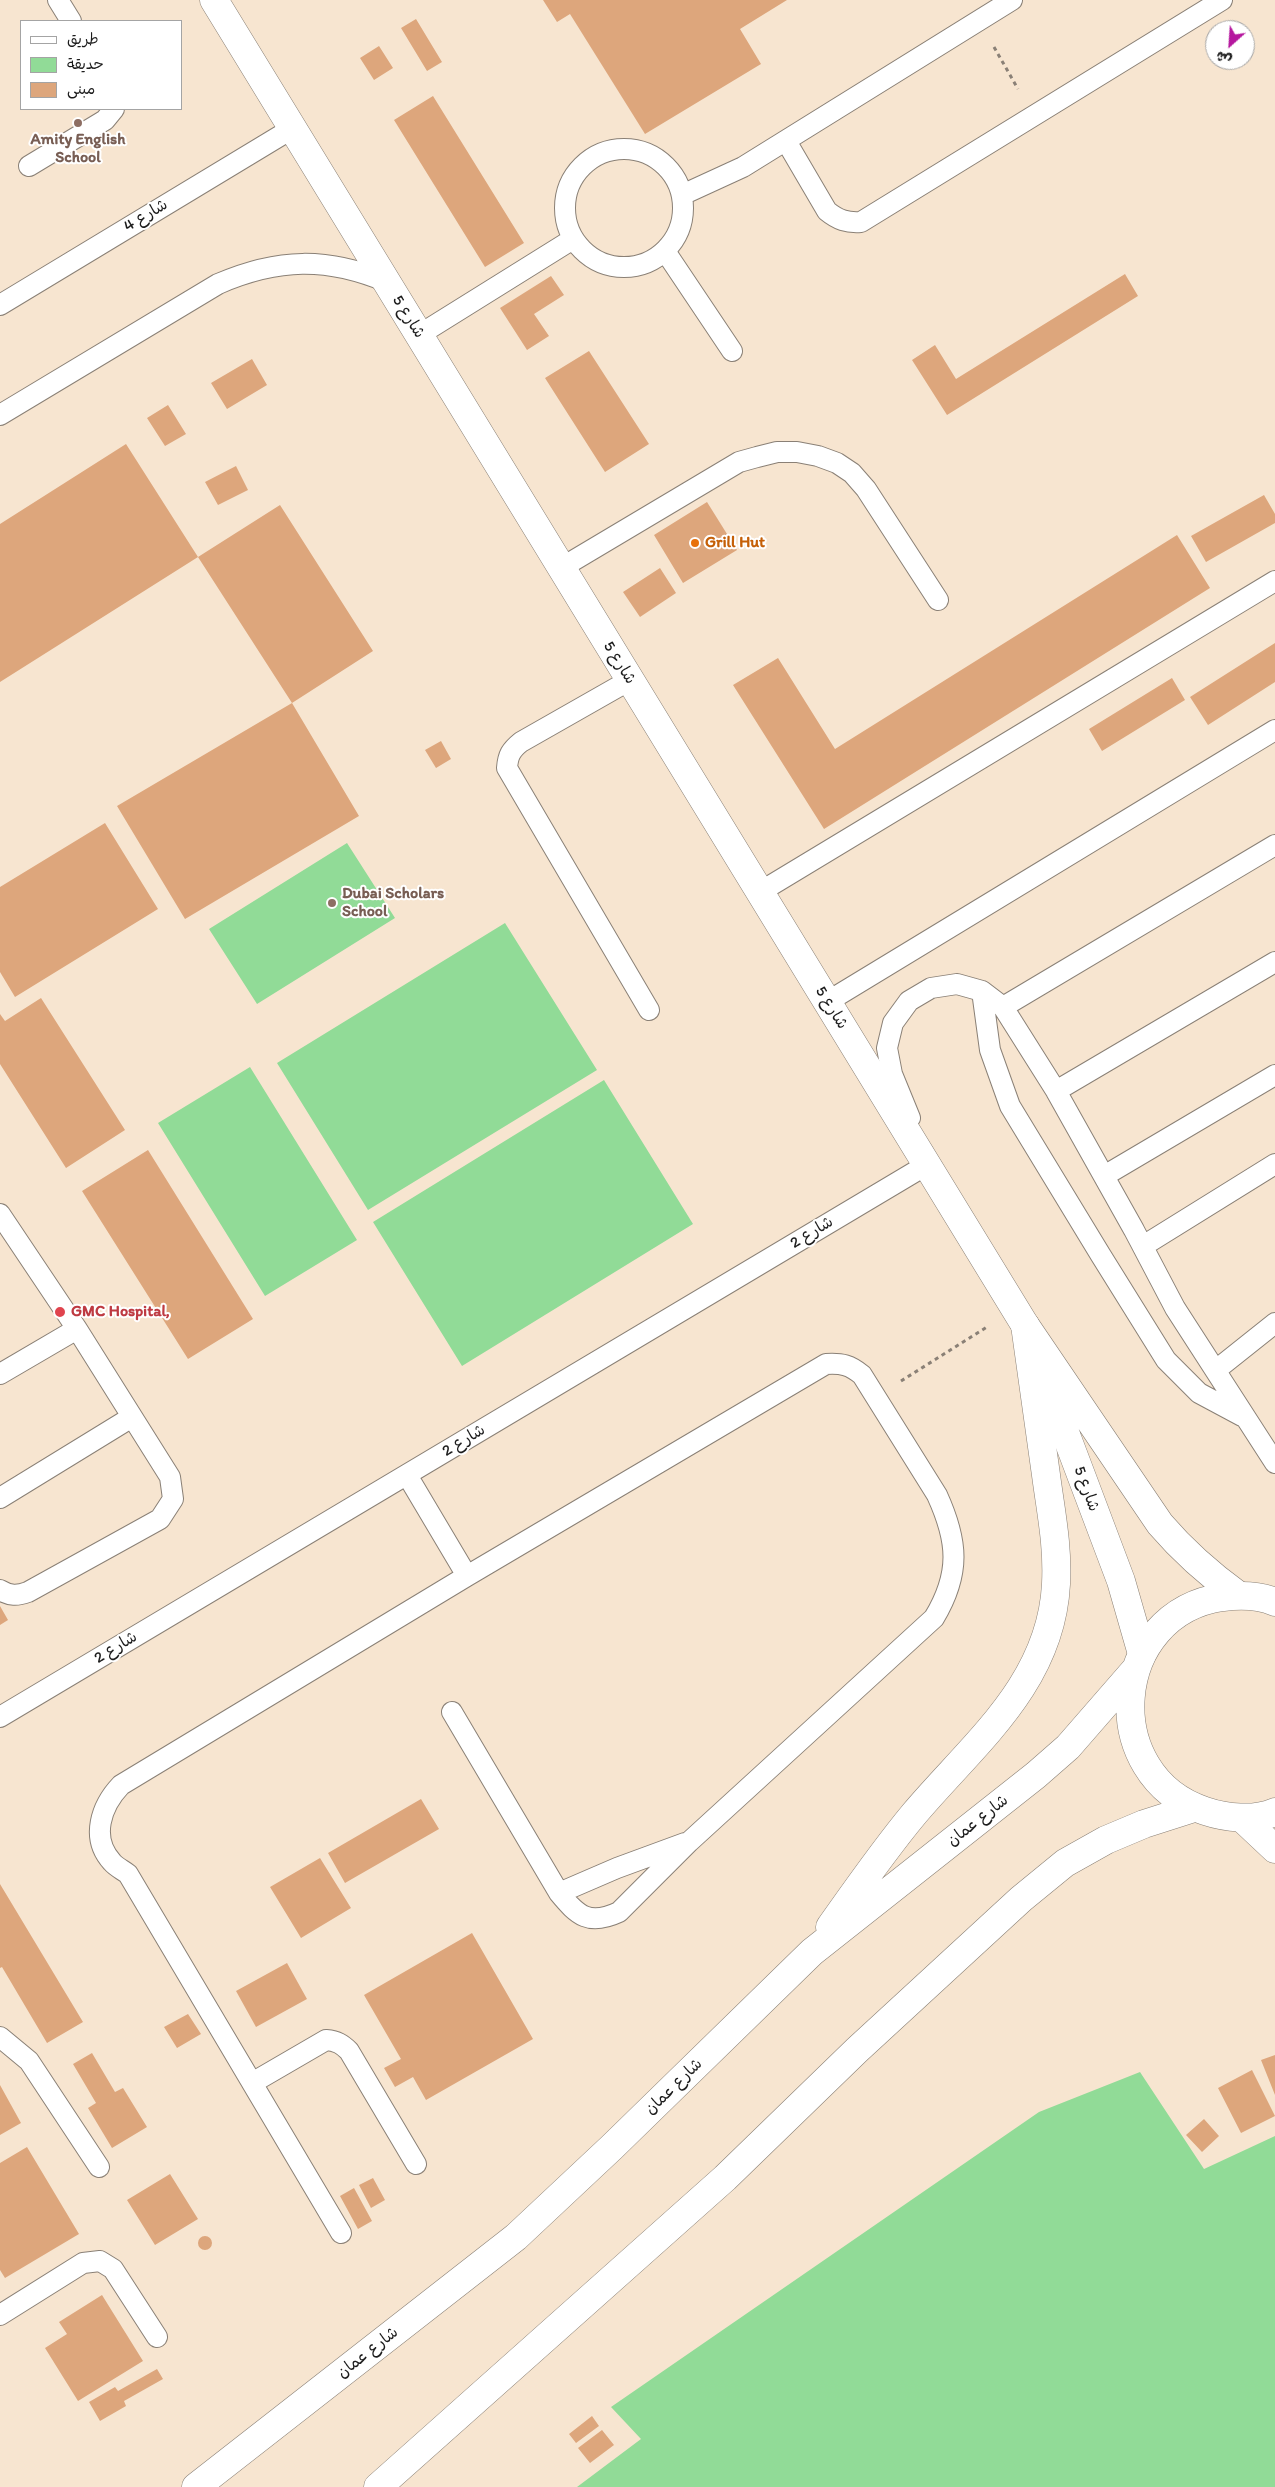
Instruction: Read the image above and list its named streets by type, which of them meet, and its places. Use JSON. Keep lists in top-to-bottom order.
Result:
{
  "streets": {
    "street": ["شارع 5", "شارع عمان"],
    "lane": ["شارع 4", "شارع 2"]
  },
  "crossings": [
    ["شارع 4", "شارع 5"],
    ["شارع 5", "شارع 2"],
    ["شارع 5", "شارع عمان"]
  ],
  "places": [
    "Amity English School",
    "Grill Hut",
    "Dubai Scholars School",
    "GMC Hospital,"
  ],
  "legend": ["طريق", "حديقة", "مبنى"],
  "north": "bottom left"
}
